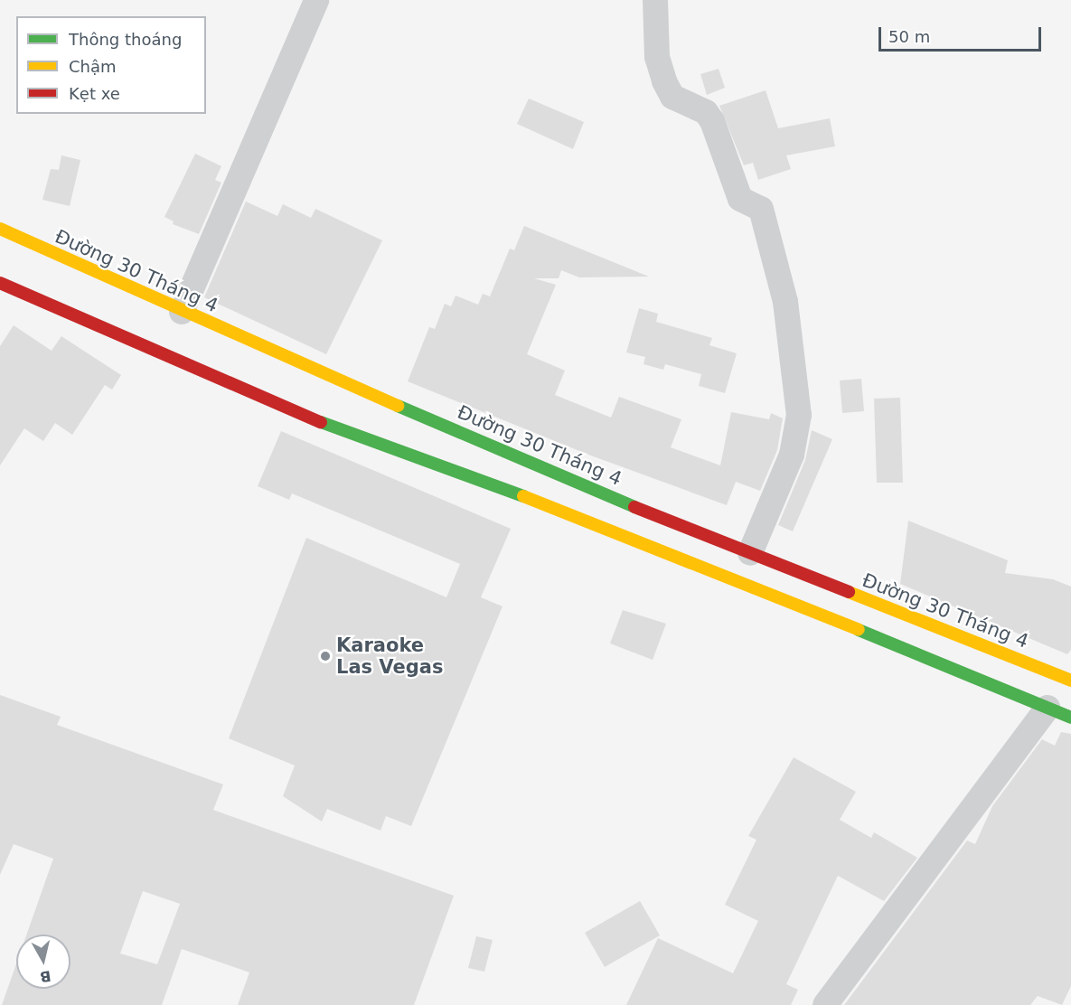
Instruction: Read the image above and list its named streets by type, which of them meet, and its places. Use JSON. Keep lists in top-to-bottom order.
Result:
{
  "streets": {
    "main road": ["Đường 30 Tháng 4"]
  },
  "places": ["Karaoke Las Vegas"],
  "legend": ["Thông thoáng", "Chậm", "Kẹt xe"],
  "scale_bar": "50 m",
  "north": "bottom"
}
